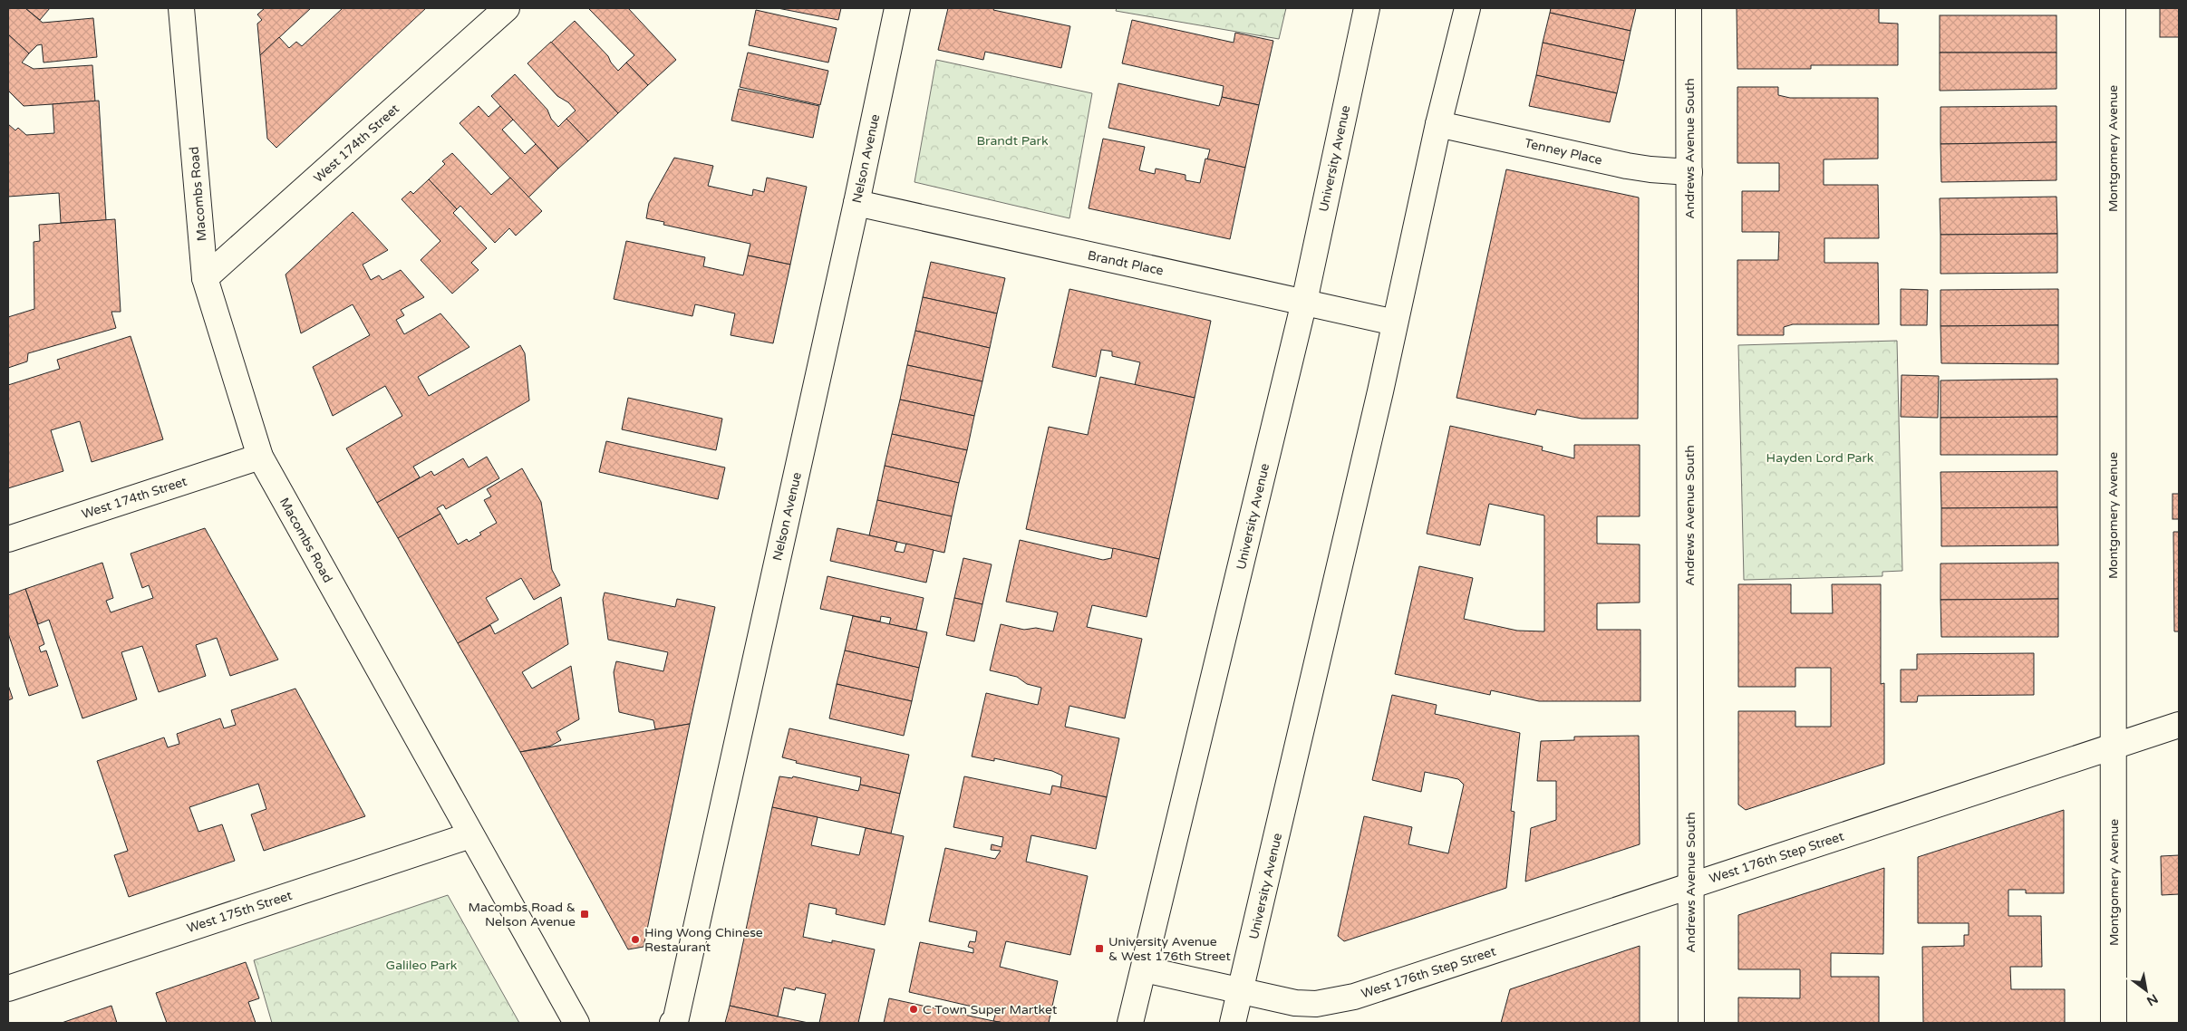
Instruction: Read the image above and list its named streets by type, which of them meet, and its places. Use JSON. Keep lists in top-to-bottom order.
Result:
{
  "streets": {
    "street": [
      "West 174th Street",
      "Andrews Avenue South",
      "Montgomery Avenue",
      "Tenney Place",
      "Nelson Avenue",
      "University Avenue",
      "Macombs Road",
      "Brandt Place",
      "West 176th Step Street",
      "West 175th Street"
    ]
  },
  "crossings": [
    ["West 174th Street", "Macombs Road"],
    ["Andrews Avenue South", "Tenney Place"],
    ["Andrews Avenue South", "West 176th Step Street"],
    ["Montgomery Avenue", "West 176th Step Street"],
    ["Tenney Place", "University Avenue"],
    ["Nelson Avenue", "Brandt Place"],
    ["University Avenue", "Brandt Place"],
    ["University Avenue", "West 176th Step Street"],
    ["Macombs Road", "West 175th Street"]
  ],
  "parks": ["Brandt Park", "Hayden Lord Park", "Galileo Park"],
  "places": {
    "transit": ["Macombs Road & Nelson Avenue", "University Avenue & West 176th Street"],
    "other": ["Hing Wong Chinese Restaurant", "C Town Super Martket"]
  },
  "north": "bottom right"
}
